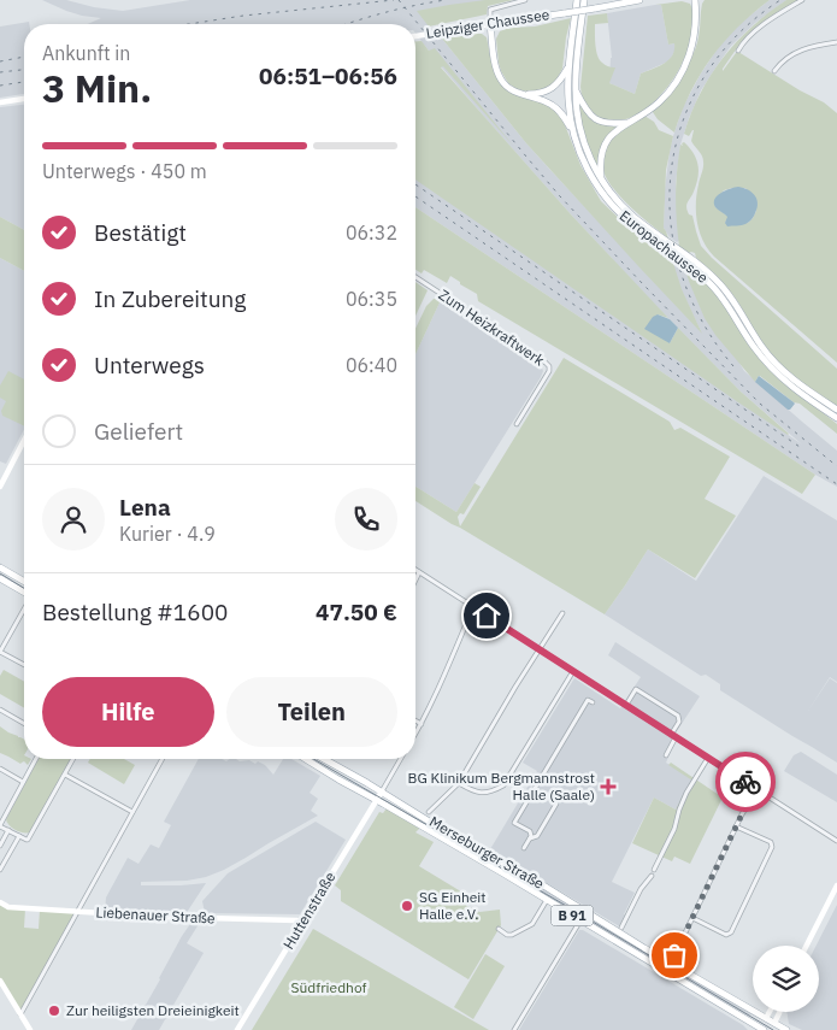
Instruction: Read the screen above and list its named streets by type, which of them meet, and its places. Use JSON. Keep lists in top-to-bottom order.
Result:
{
  "streets": {
    "main road": [
      "Leipziger Chaussee",
      "Europachaussee",
      "Merseburger Straße",
      "B 91"
    ],
    "street": ["Zum Heizkraftwerk", "Huttenstraße", "Liebenauer Straße"]
  },
  "crossings": [
    ["Merseburger Straße", "Huttenstraße"],
    ["Huttenstraße", "Liebenauer Straße"]
  ],
  "parks": ["Südfriedhof"],
  "places": {
    "health": ["BG Klinikum Bergmannstrost Halle (Saale)"],
    "other": ["SG Einheit Halle e.V.", "Zur heiligsten Dreieinigkeit"]
  },
  "page": {
    "heading": ["3 Min.", "Ankunft in", "06:51–06:56"],
    "panel": [
      "Lena",
      "Kurier · 4.9",
      "Bestellung #1600",
      "47.50 €"
    ],
    "bar": "Unterwegs · 450 m",
    "list": [
      ["Bestätigt", "06:32"],
      ["In Zubereitung", "06:35"],
      ["Unterwegs", "06:40"],
      "Geliefert"
    ],
    "buttons": ["Hilfe", "Teilen"]
  }
}
